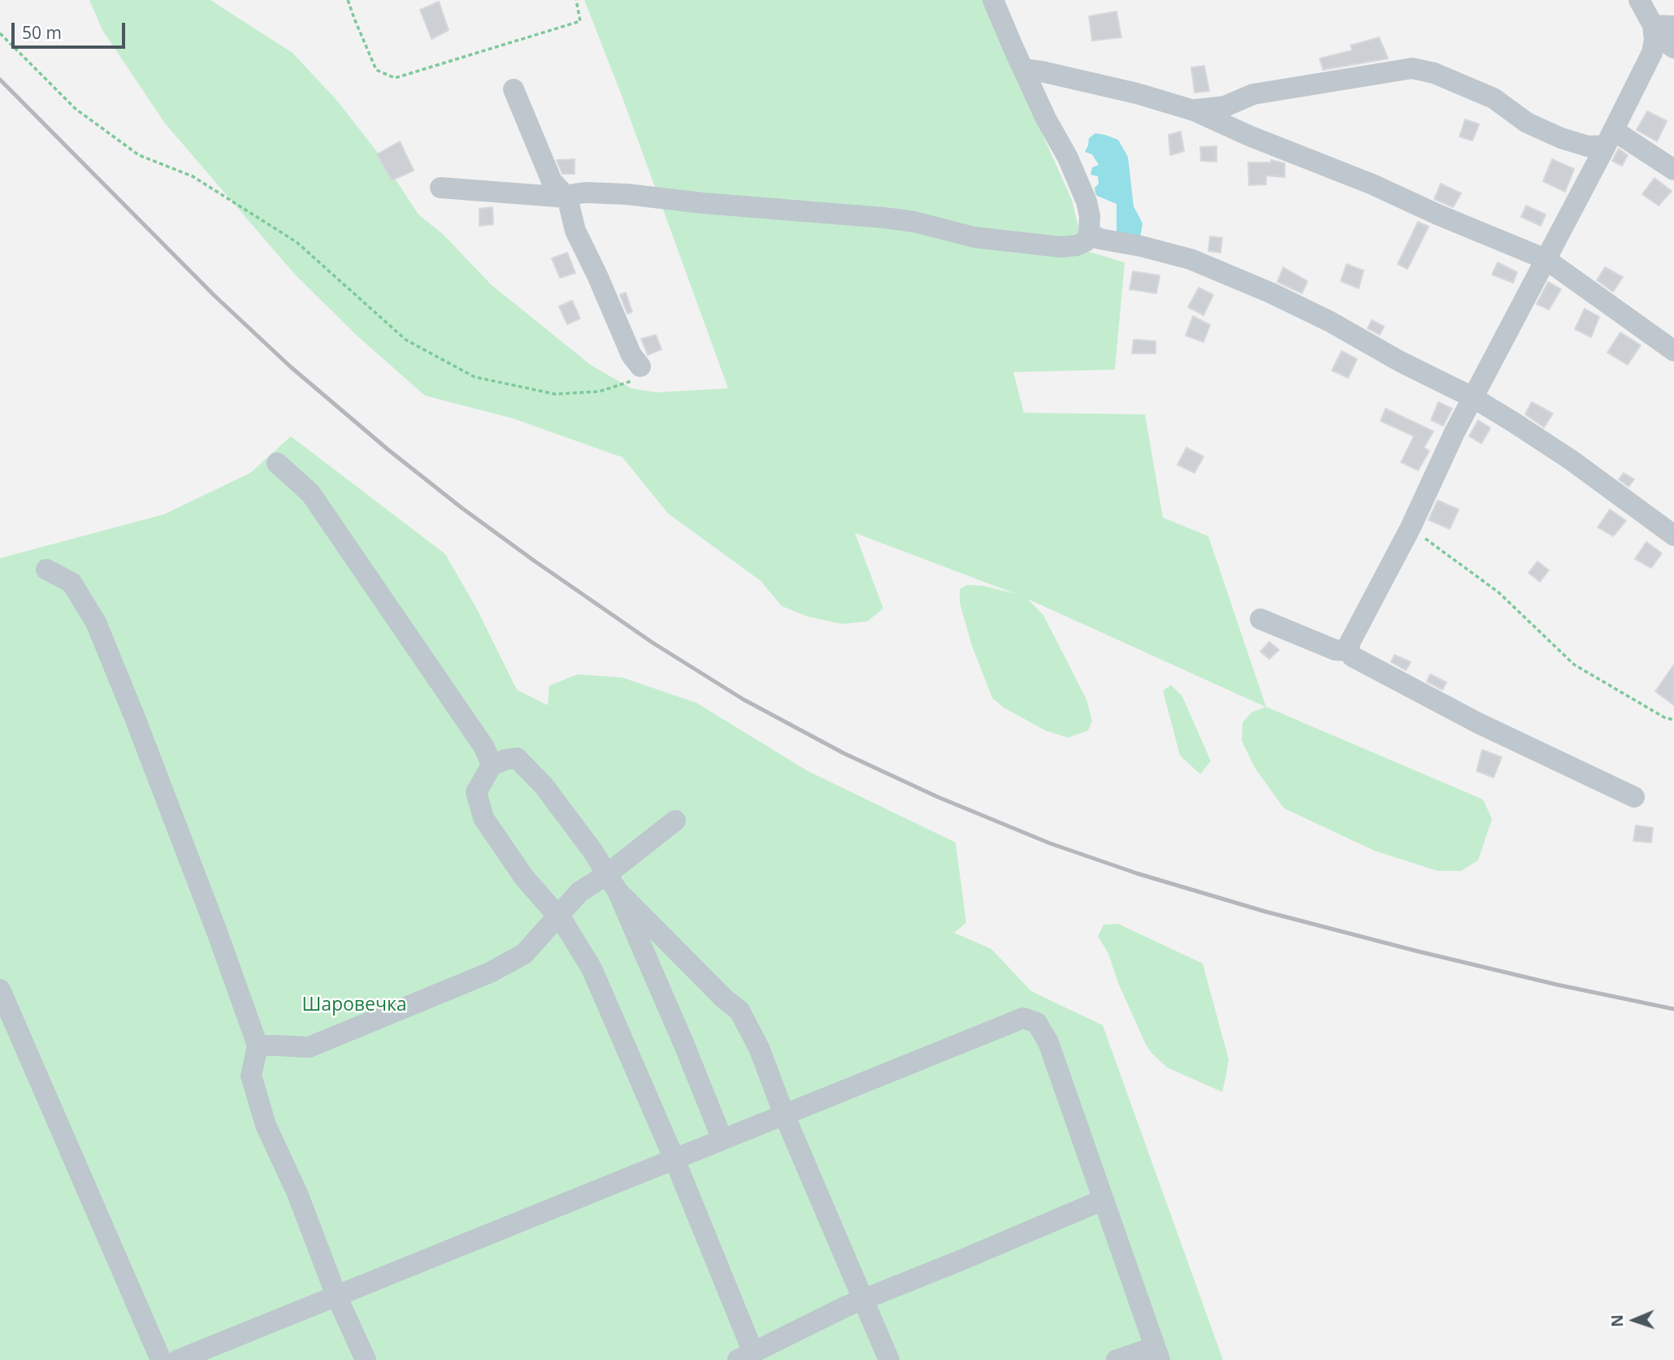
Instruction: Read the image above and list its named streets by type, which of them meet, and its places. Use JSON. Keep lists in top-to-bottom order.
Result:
{
  "parks": ["Шаровечка"],
  "scale_bar": "50 m",
  "north": "left"
}
